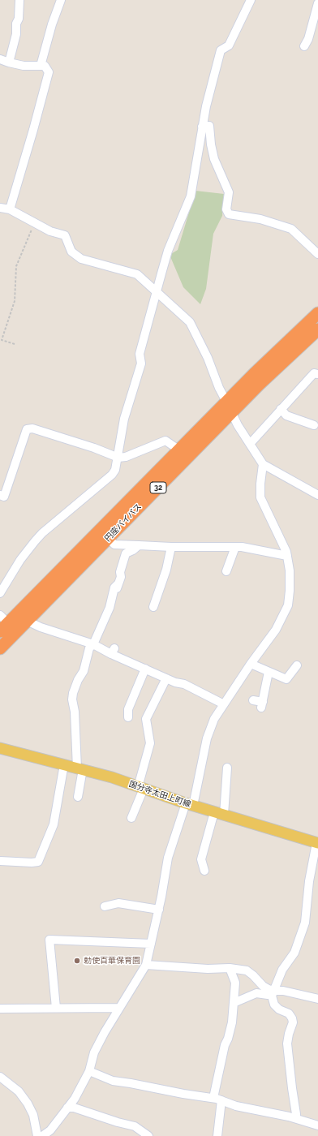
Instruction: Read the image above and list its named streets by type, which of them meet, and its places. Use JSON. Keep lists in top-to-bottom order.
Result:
{
  "streets": {
    "highway": ["32", "円座バイパス"],
    "main road": ["国分寺太田上町線"]
  },
  "places": ["勅使百華保育園"]
}
